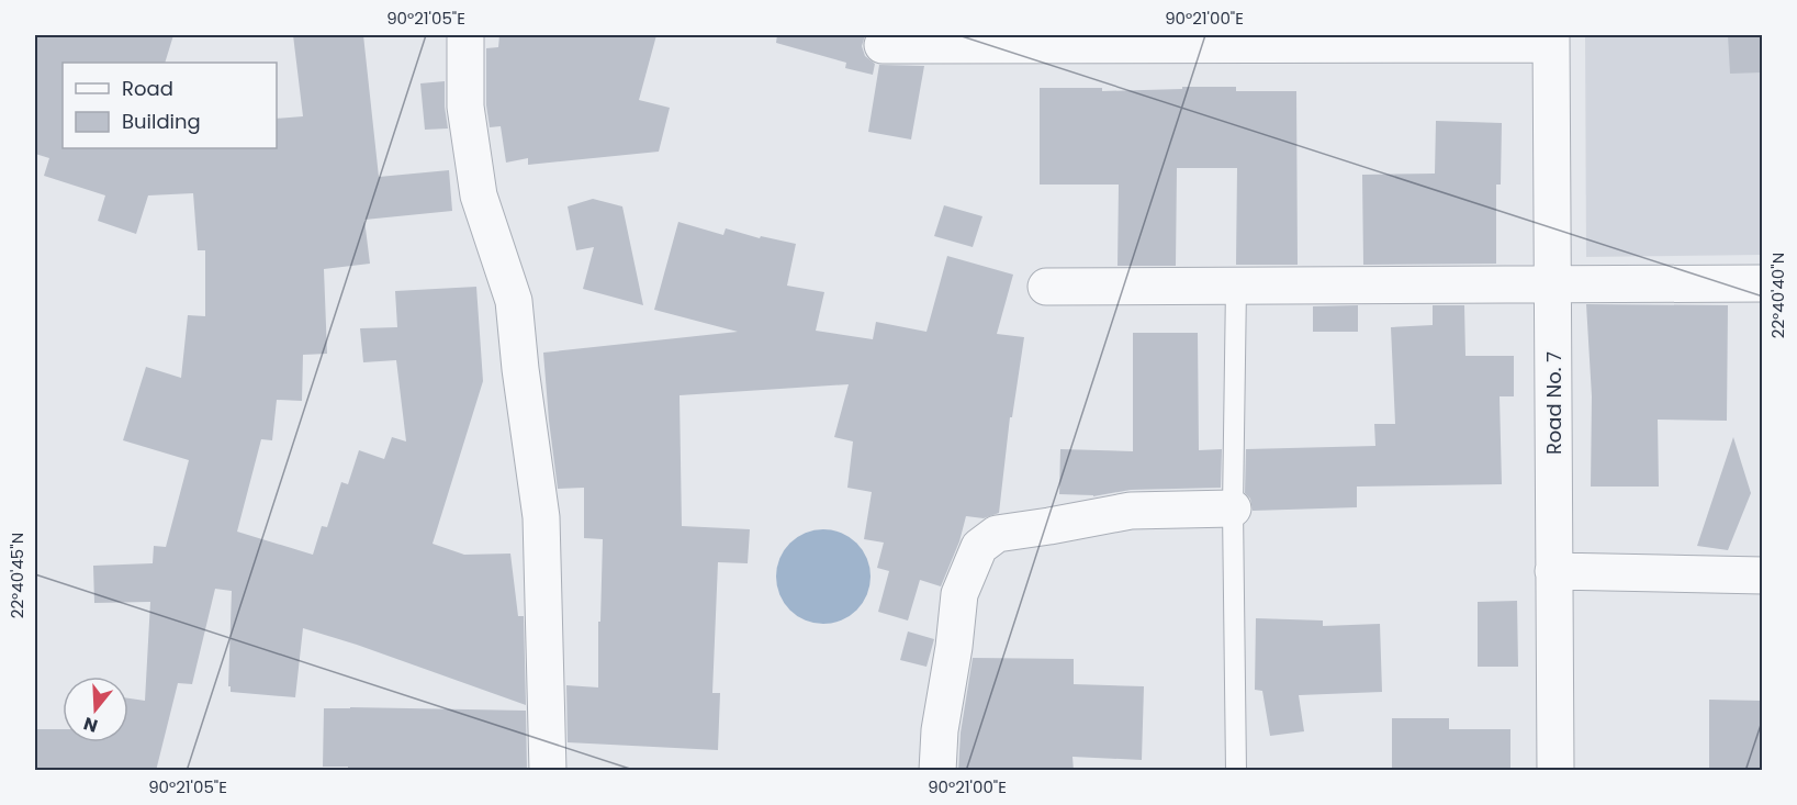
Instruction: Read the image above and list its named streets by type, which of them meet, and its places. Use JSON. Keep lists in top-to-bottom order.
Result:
{
  "streets": {
    "street": ["Road No. 7"]
  },
  "legend": ["Road", "Building"],
  "north": "bottom",
  "coordinates": [
    "90°21'05\"E",
    "90°21'00\"E",
    "22°40'40\"N",
    "22°40'45\"N"
  ]
}
